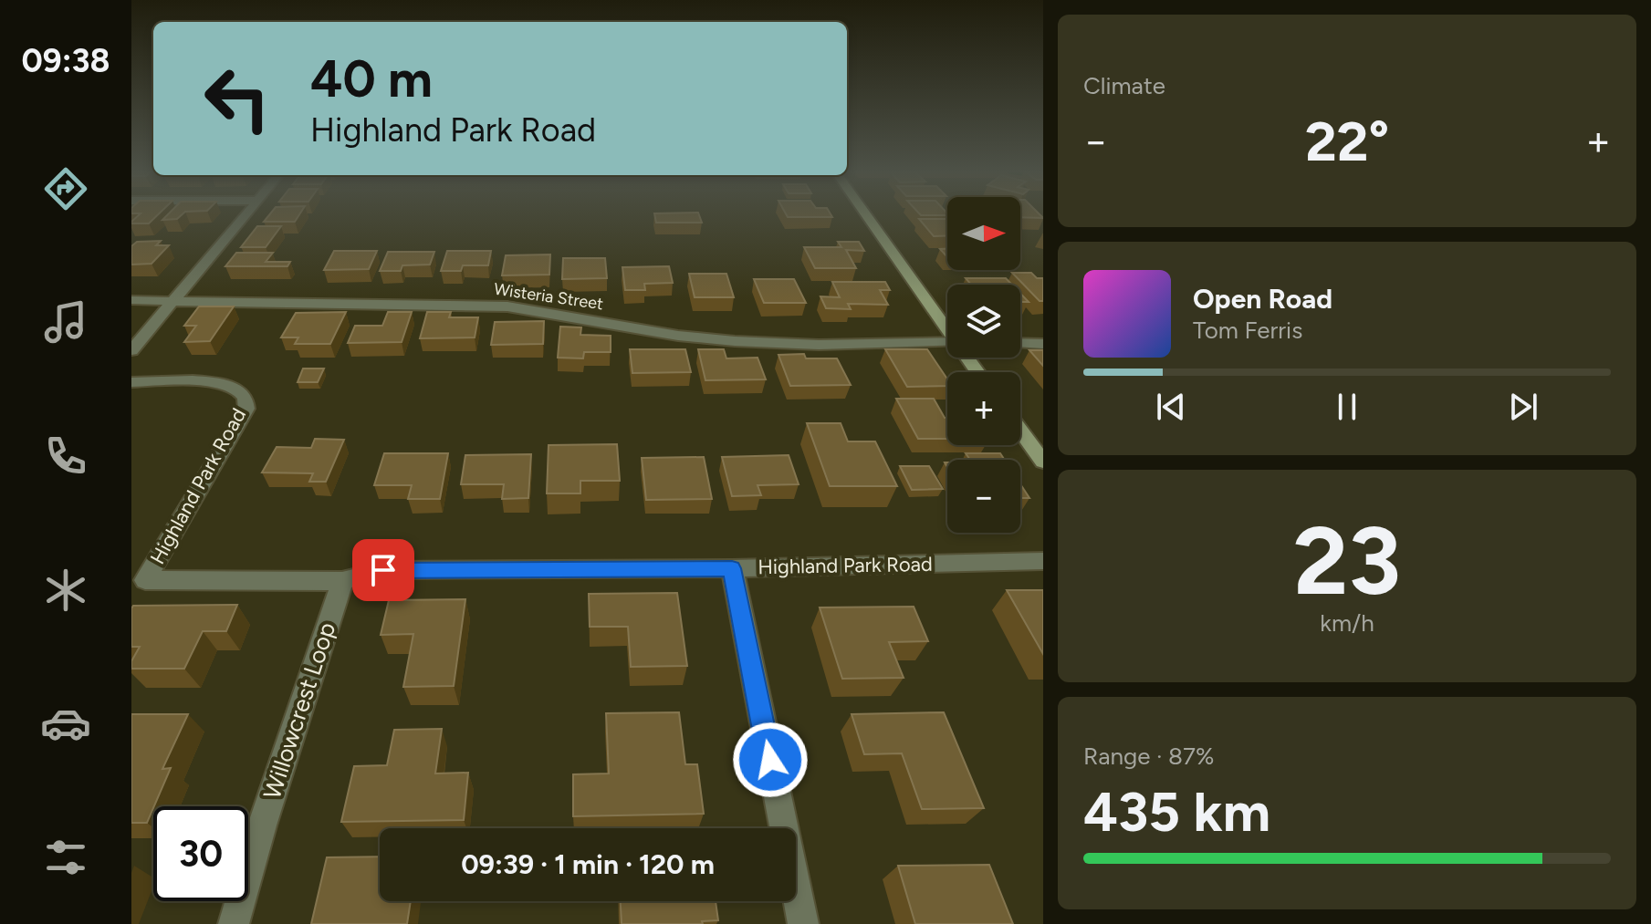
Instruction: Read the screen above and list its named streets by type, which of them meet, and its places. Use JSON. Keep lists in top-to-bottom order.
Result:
{
  "streets": {
    "street": ["Wisteria Street", "Highland Park Road", "Willowcrest Loop"]
  },
  "crossings": [
    ["Highland Park Road", "Willowcrest Loop"]
  ],
  "north": "right",
  "page": {
    "tabs": "09:38",
    "tile": [
      "Climate",
      ["23", "km/h"],
      ["Range · 87%", "435 km"]
    ],
    "turn": ["40 m", "Highland Park Road"],
    "heat": ["−", "22°", "+"],
    "map_buttons": ["+", "−"],
    "song": ["Open Road", "Tom Ferris"],
    "limit": "30",
    "trip": "09:39 · 1 min · 120 m"
  }
}
